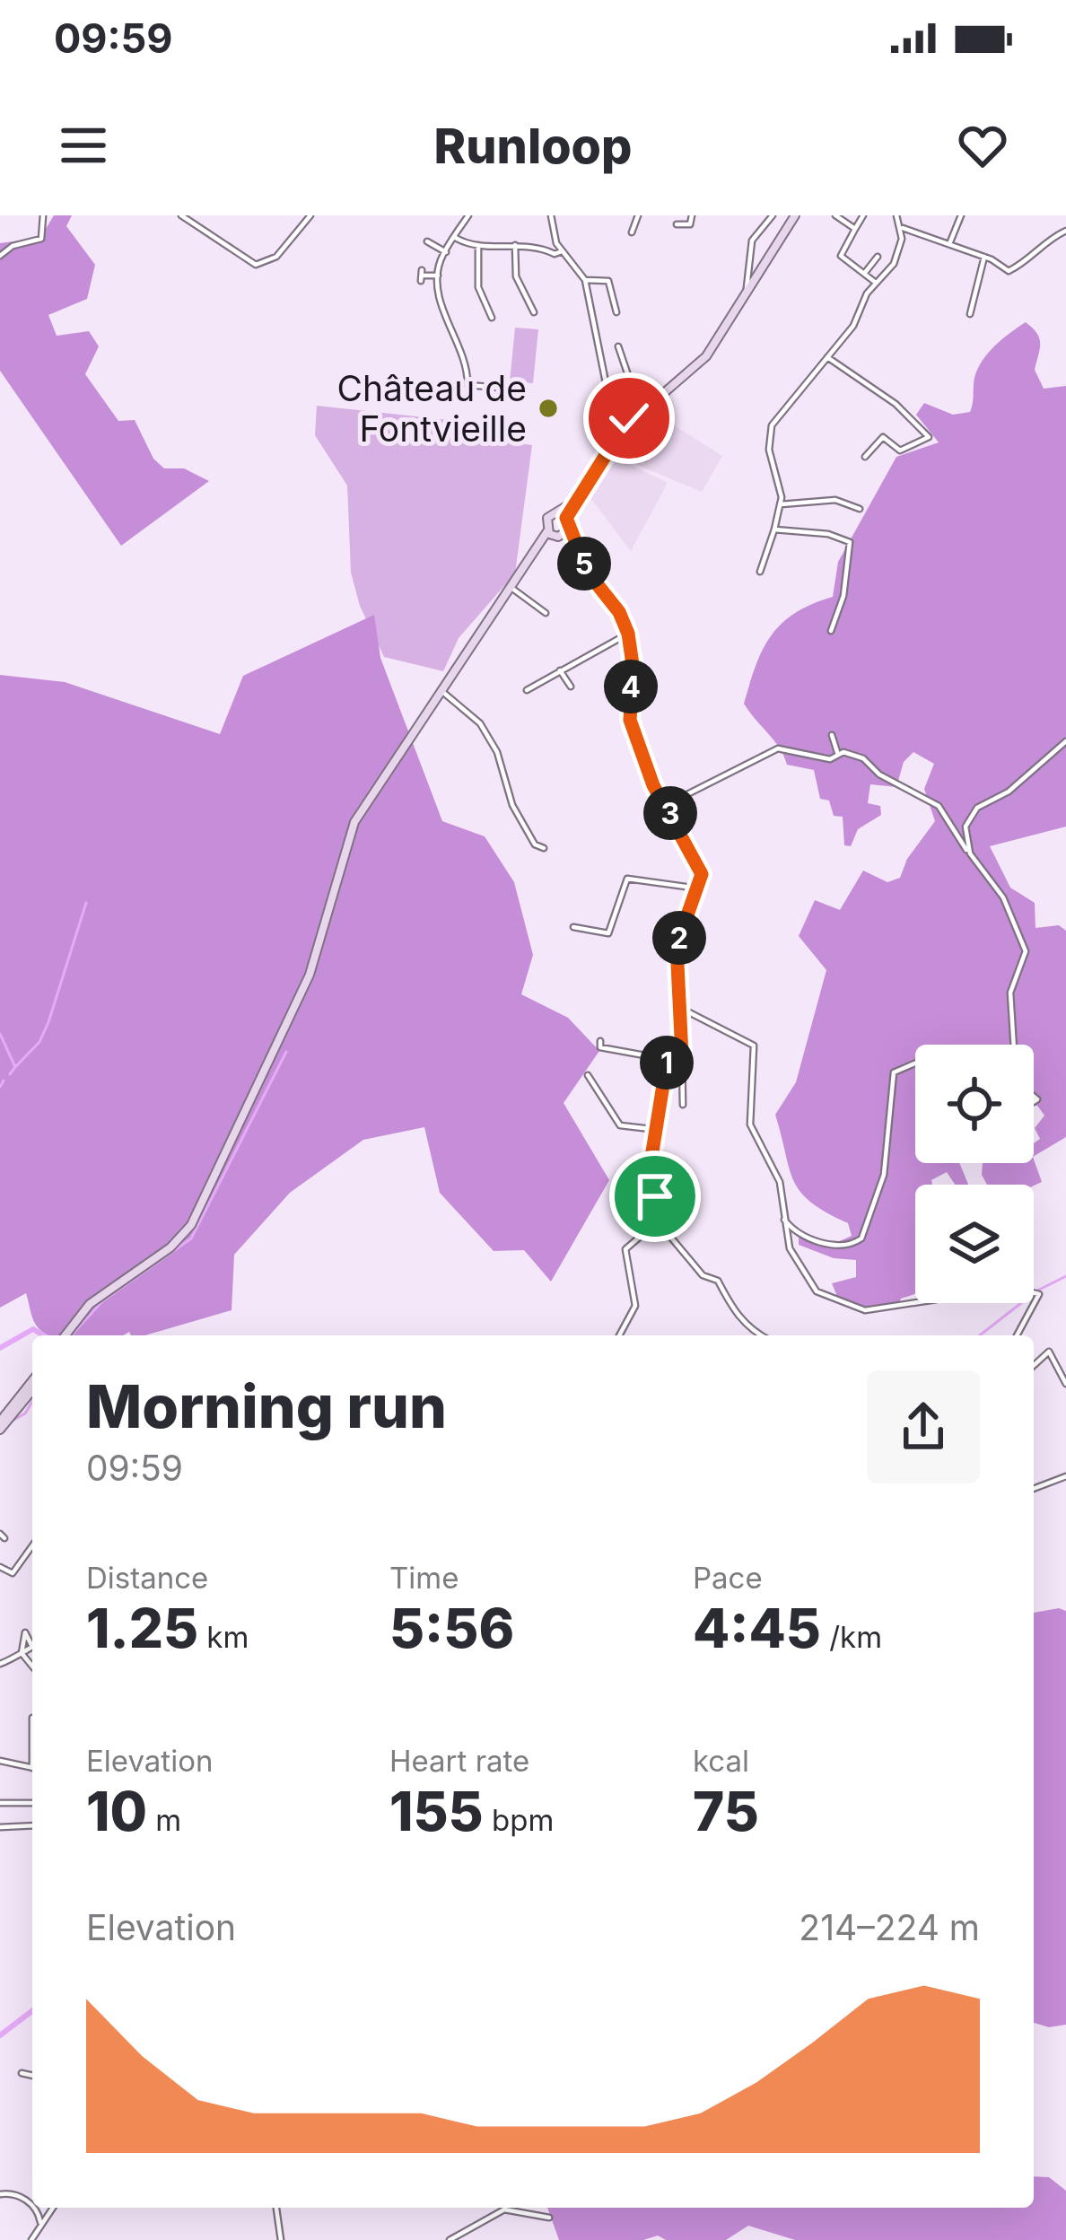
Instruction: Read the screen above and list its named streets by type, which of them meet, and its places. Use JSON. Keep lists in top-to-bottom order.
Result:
{
  "places": ["Château de Fontvieille"],
  "page": {
    "status": "09:59",
    "header": "Runloop",
    "pins": [
      "5",
      "4",
      "3",
      "2",
      "1"
    ],
    "heading": ["Morning run", "09:59"],
    "stats": [
      ["Distance", "1.25 km"],
      ["Time", "5:56"],
      ["Pace", "4:45 /km"],
      ["Elevation", "10 m"],
      ["Heart rate", "155 bpm"],
      ["kcal", "75"]
    ],
    "chart": ["Elevation", "214–224 m"]
  }
}
